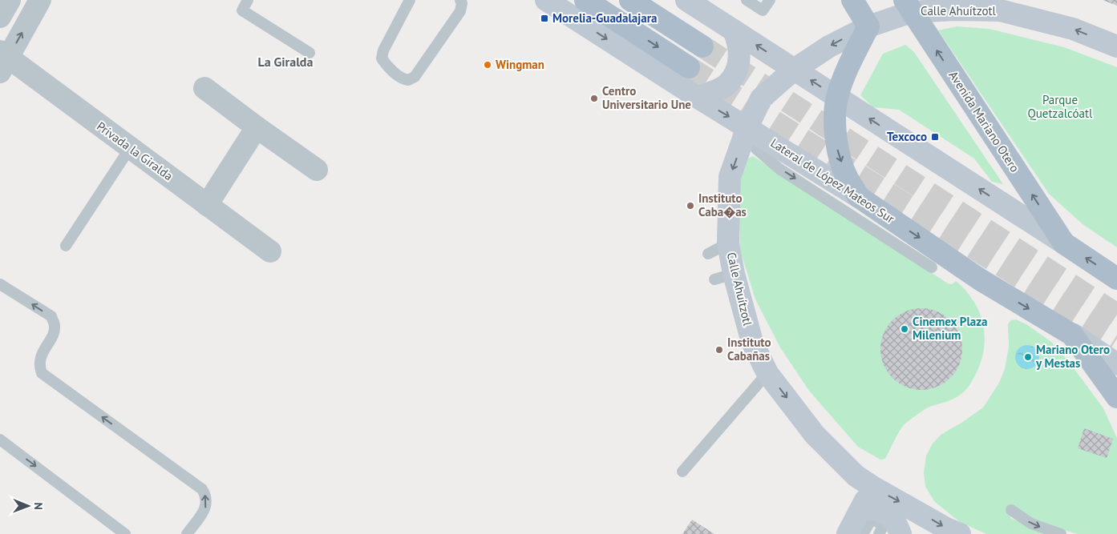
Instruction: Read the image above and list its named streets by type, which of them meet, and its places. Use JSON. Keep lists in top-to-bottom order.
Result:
{
  "streets": {
    "main road": ["Calle Ahuítzotl", "Avenida Mariano Otero", "Lateral de López Mateos Sur"],
    "street": ["Privada la Giralda"]
  },
  "crossings": [
    ["Calle Ahuítzotl", "Avenida Mariano Otero"],
    ["Calle Ahuítzotl", "Lateral de López Mateos Sur"]
  ],
  "districts": ["La Giralda"],
  "parks": ["Parque Quetzalcóatl"],
  "places": {
    "transit": ["Morelia-Guadalajara", "Texcoco"],
    "other": [
      "Wingman",
      "Centro Universitario Une",
      "Instituto Caba�as",
      "Cinemex Plaza Milenium",
      "Instituto Cabañas",
      "Mariano Otero y Mestas"
    ]
  },
  "north": "right"
}
